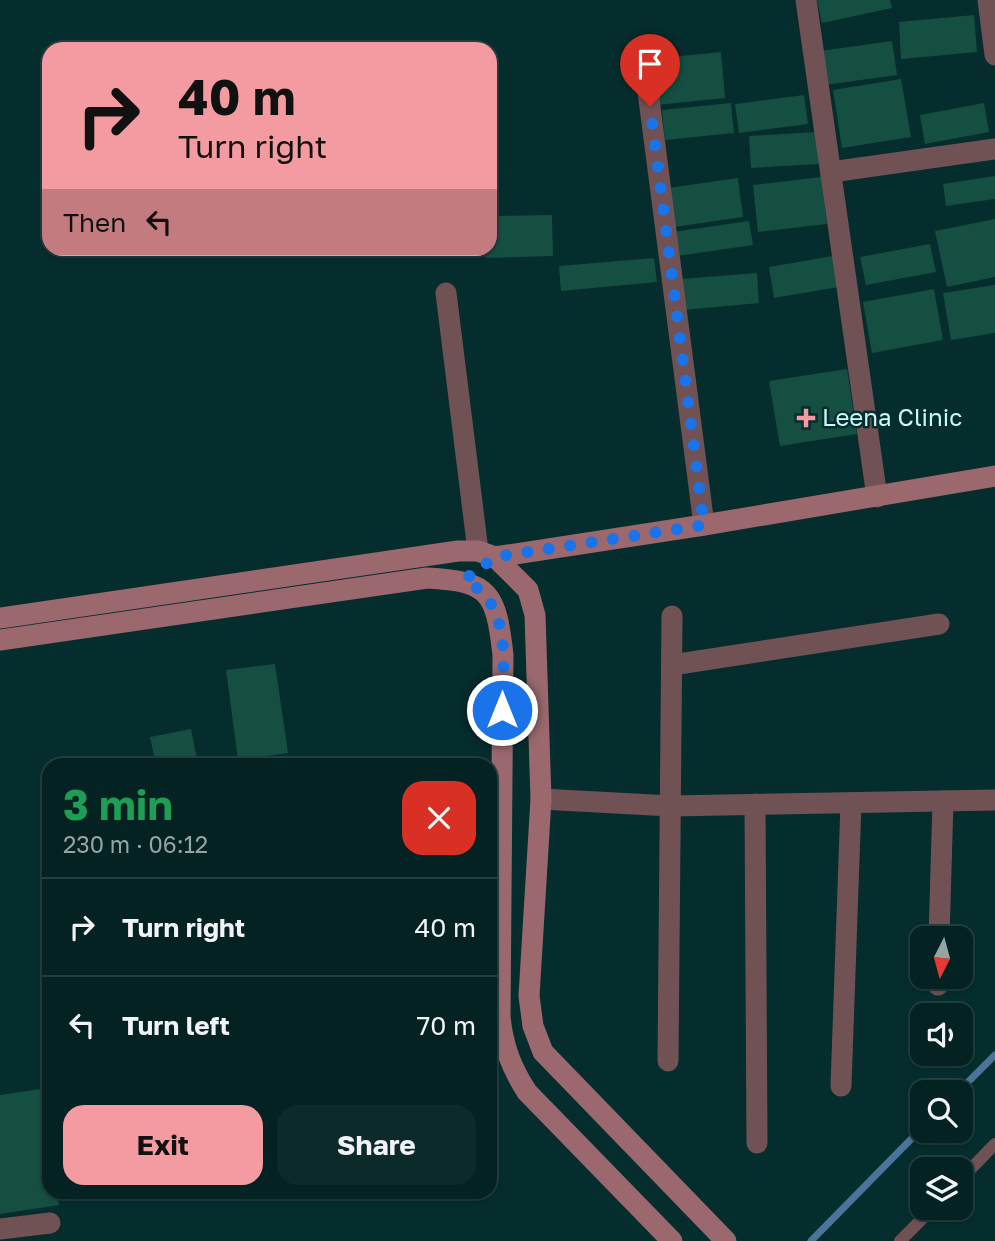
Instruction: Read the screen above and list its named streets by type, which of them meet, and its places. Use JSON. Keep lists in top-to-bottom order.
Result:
{
  "places": {
    "health": ["Leena Clinic"]
  },
  "north": "bottom",
  "page": {
    "turn": ["40 m", "Turn right"],
    "then": "Then",
    "heading": ["3 min", "230 m · 06:12"],
    "list": [
      {
        "name": "Turn right",
        "value": "40 m"
      },
      {
        "name": "Turn left",
        "value": "70 m"
      }
    ],
    "buttons": ["Exit", "Share"]
  }
}
